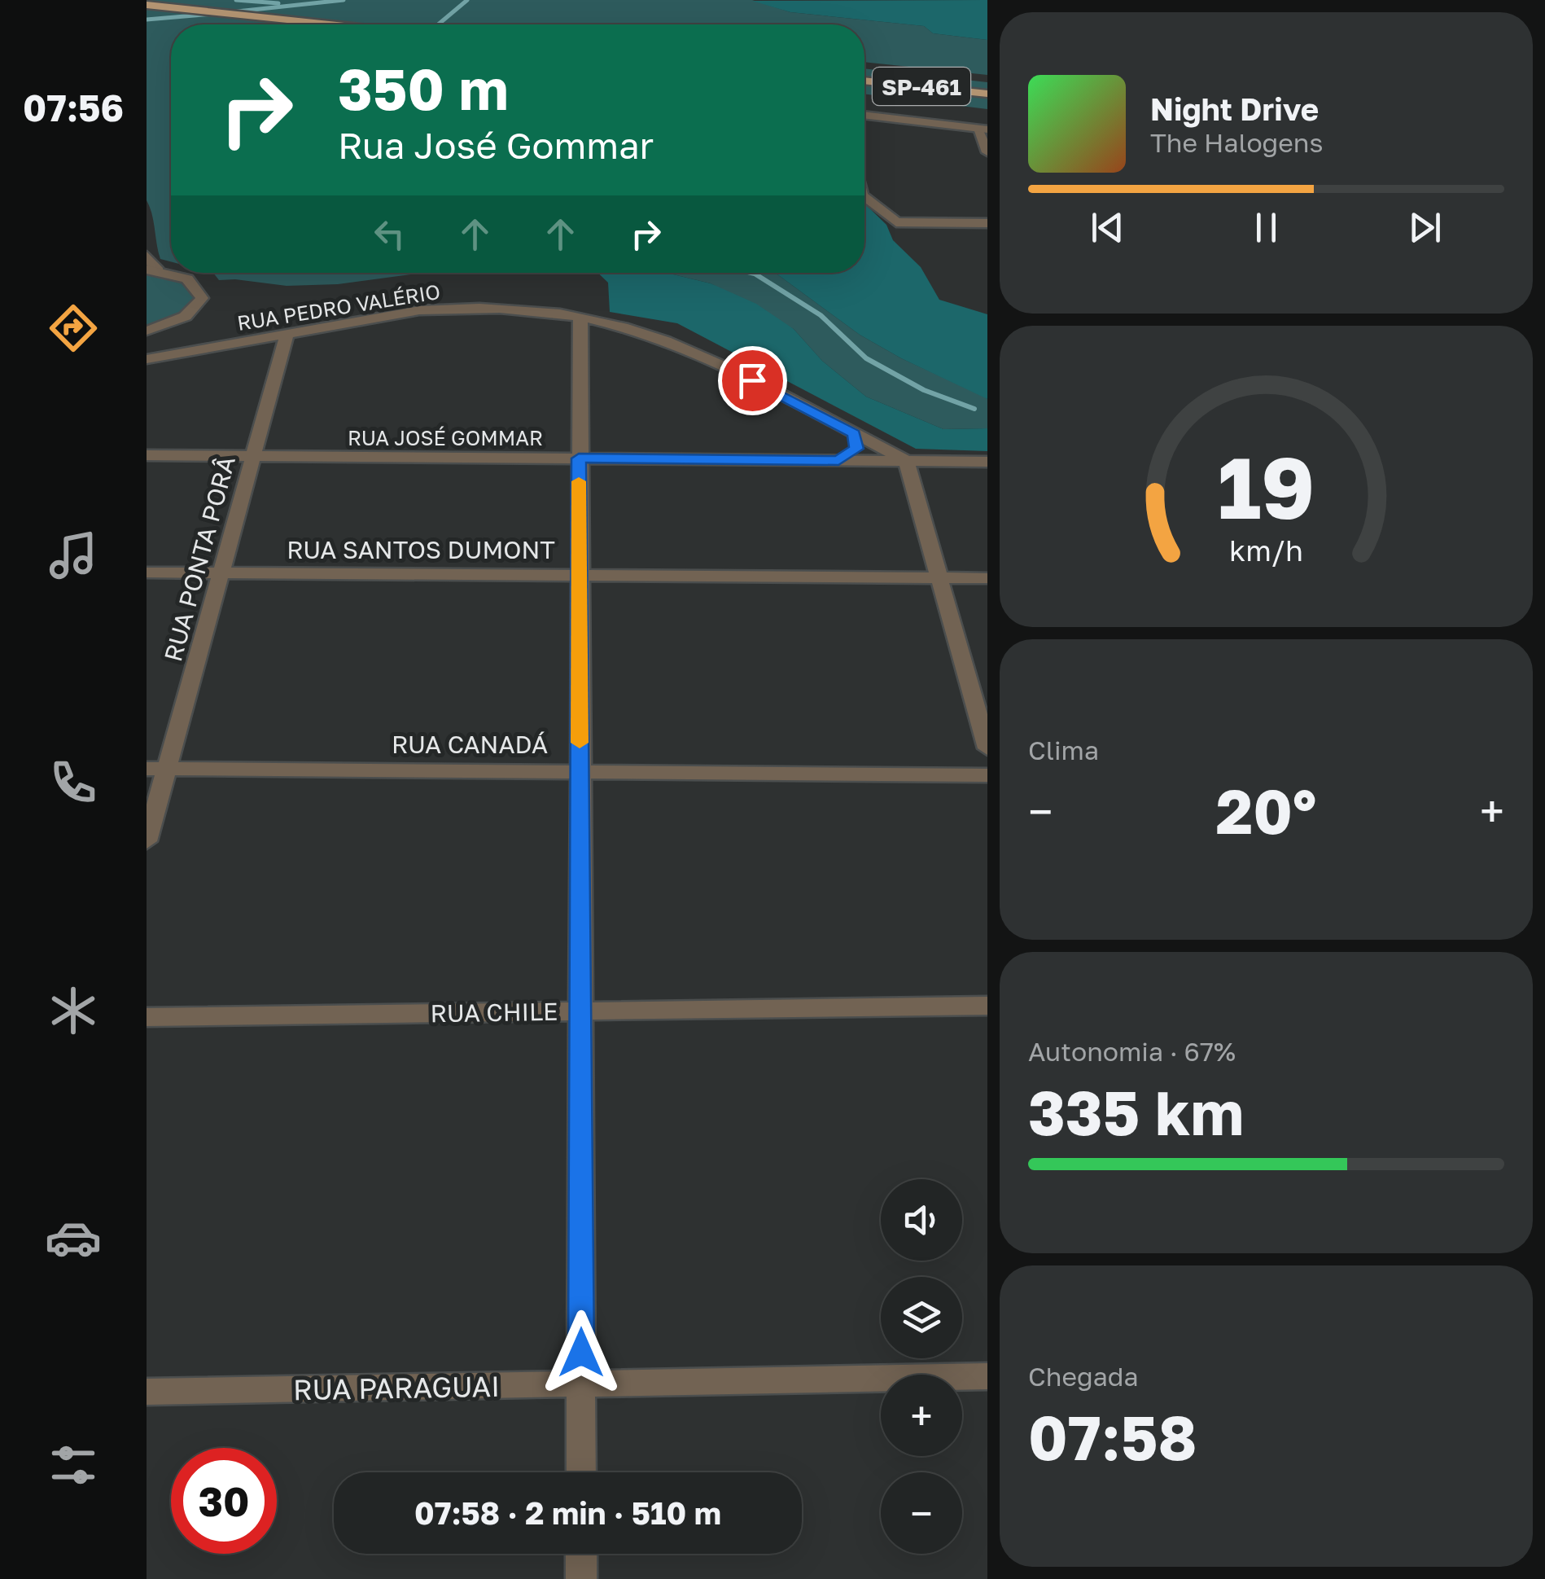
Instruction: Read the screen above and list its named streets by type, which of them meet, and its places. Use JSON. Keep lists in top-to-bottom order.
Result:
{
  "streets": {
    "main road": ["SP-461"],
    "street": [
      "RUA PEDRO VALÉRIO",
      "RUA JOSÉ GOMMAR",
      "RUA SANTOS DUMONT",
      "RUA PONTA PORÂ",
      "RUA CANADÁ",
      "RUA CHILE",
      "RUA PARAGUAI"
    ]
  },
  "crossings": [
    ["RUA PEDRO VALÉRIO", "RUA JOSÉ GOMMAR"],
    ["RUA PEDRO VALÉRIO", "RUA PONTA PORÂ"],
    ["RUA JOSÉ GOMMAR", "RUA PONTA PORÂ"],
    ["RUA SANTOS DUMONT", "RUA PONTA PORÂ"],
    ["RUA PONTA PORÂ", "RUA CANADÁ"]
  ],
  "page": {
    "tabs": "07:56",
    "turn": ["350 m", "Rua José Gommar"],
    "song": ["Night Drive", "The Halogens"],
    "tile": [
      "Clima",
      ["Autonomia · 67%", "335 km"],
      ["Chegada", "07:58"]
    ],
    "heat": ["−", "20°", "+"],
    "map_buttons": ["+", "−"],
    "limit": "30",
    "trip": "07:58 · 2 min · 510 m",
    "gauge": ["19", "km/h"]
  }
}
